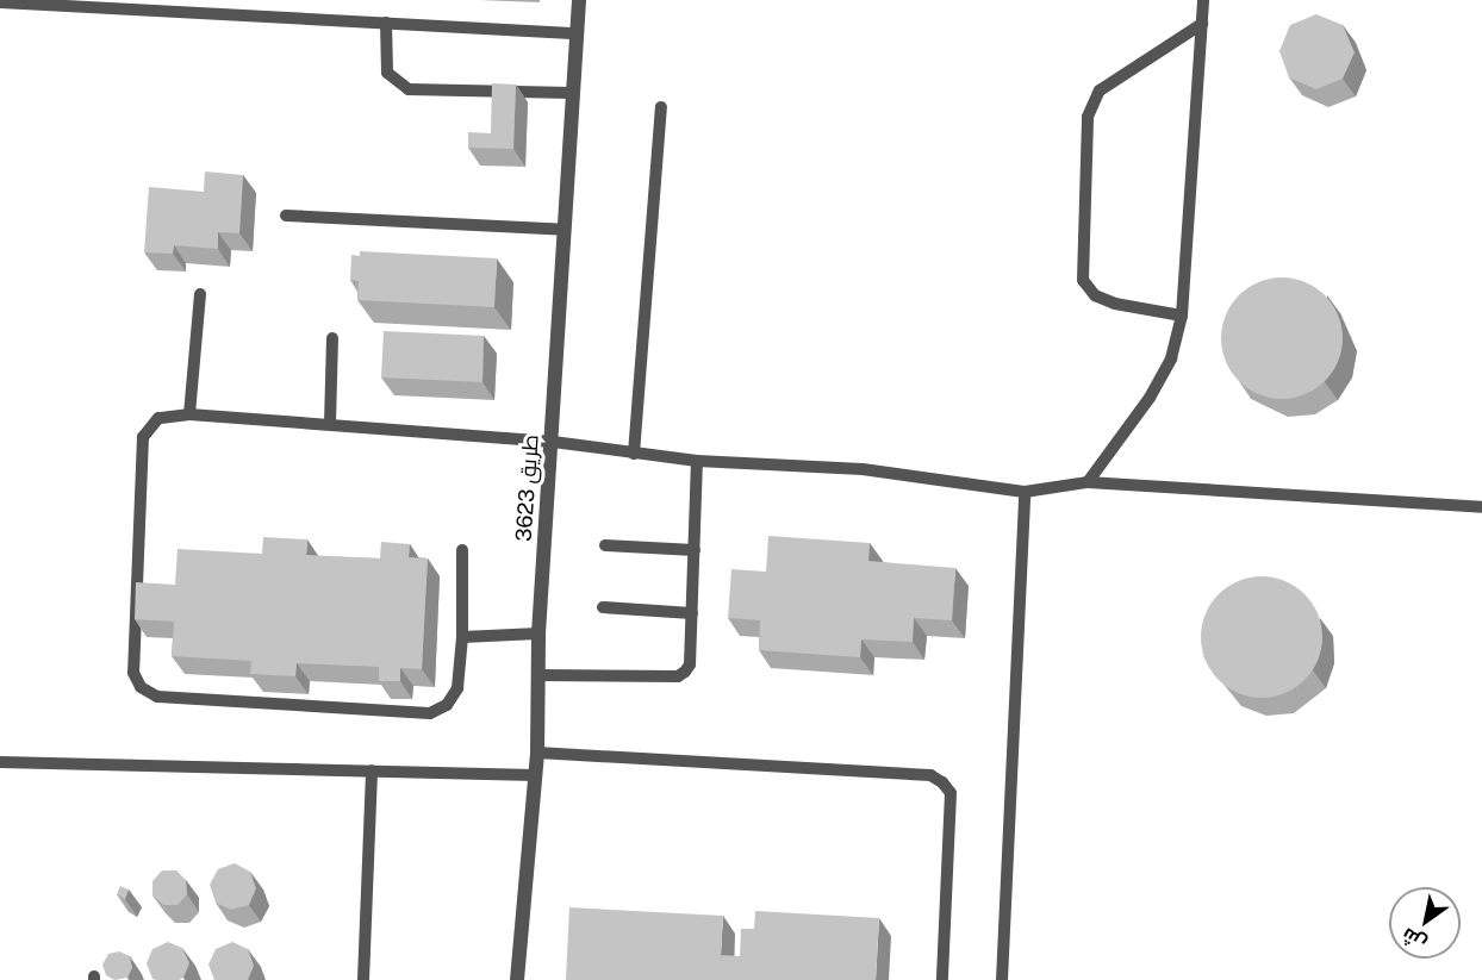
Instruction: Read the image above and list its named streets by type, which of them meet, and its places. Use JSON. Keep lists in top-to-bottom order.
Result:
{
  "streets": {
    "street": ["طريق 3623"]
  },
  "north": "bottom left"
}
